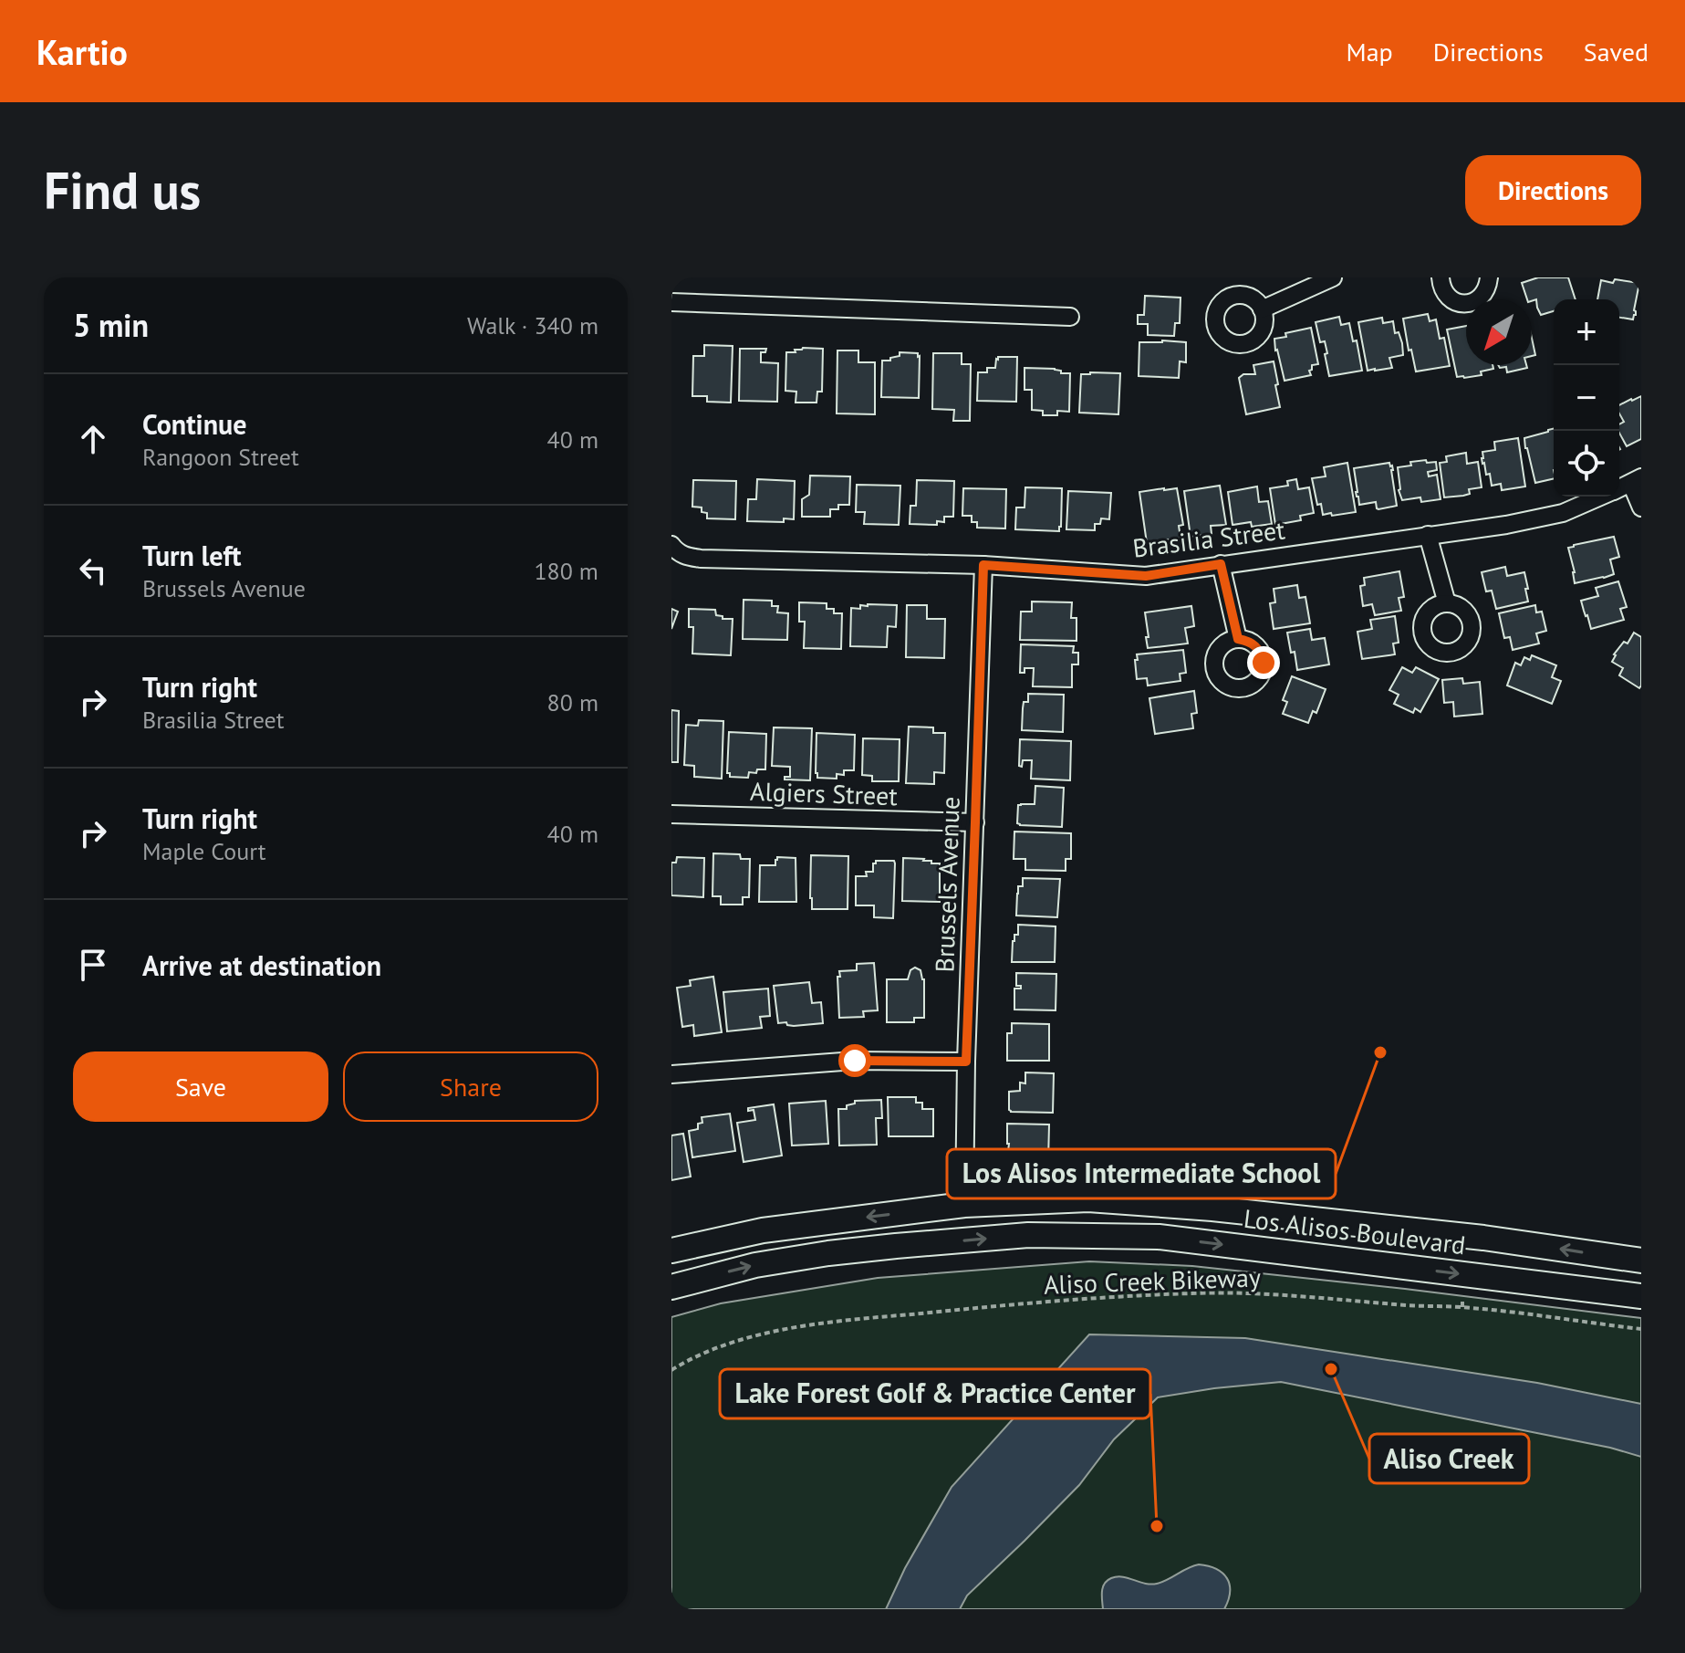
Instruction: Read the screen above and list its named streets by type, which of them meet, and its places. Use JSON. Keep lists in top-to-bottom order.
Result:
{
  "streets": {
    "main road": ["Los Alisos Boulevard"],
    "street": ["Brasilia Street", "Algiers Street", "Brussels Avenue"],
    "path": ["Aliso Creek Bikeway"]
  },
  "crossings": [
    ["Brasilia Street", "Brussels Avenue"],
    ["Algiers Street", "Brussels Avenue"],
    ["Brussels Avenue", "Los Alisos Boulevard"]
  ],
  "places": ["Los Alisos Intermediate School", "Aliso Creek", "Lake Forest Golf & Practice Center"],
  "north": "bottom left",
  "page": {
    "header": "Kartio",
    "nav": ["Map", "Directions", "Saved"],
    "buttons": [
      "Directions",
      ["Save", "Share"]
    ],
    "title": "Find us",
    "heading": ["5 min", "Walk · 340 m"],
    "map_buttons": ["+", "−"],
    "list": [
      ["Continue", "Rangoon Street", "40 m"],
      ["Turn left", "Brussels Avenue", "180 m"],
      ["Turn right", "Brasilia Street", "80 m"],
      ["Turn right", "Maple Court", "40 m"],
      "Arrive at destination"
    ]
  }
}
